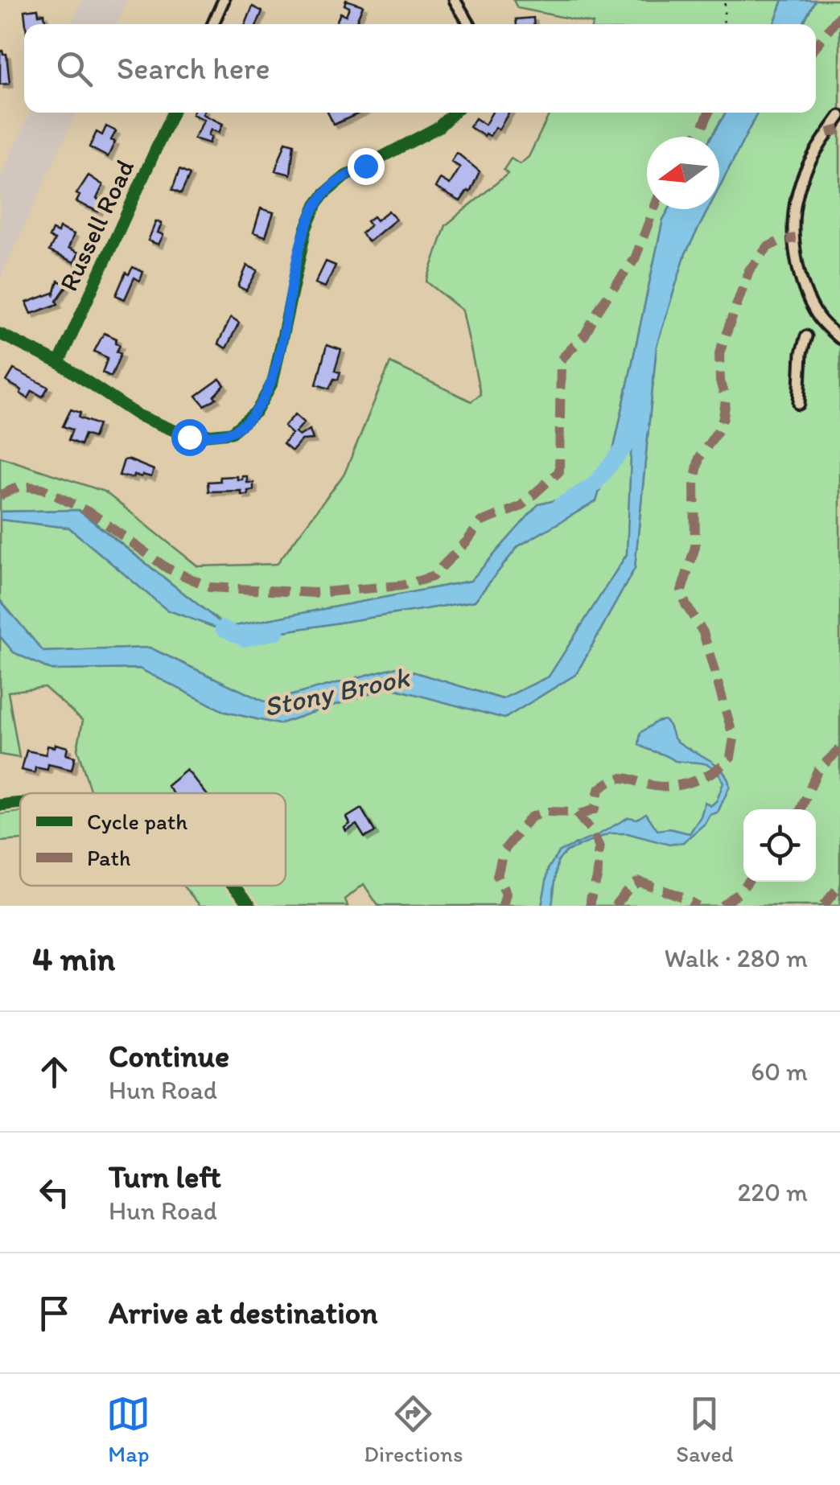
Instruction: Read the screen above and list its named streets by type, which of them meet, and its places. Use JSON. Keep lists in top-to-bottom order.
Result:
{
  "streets": {
    "street": ["Russell Road"]
  },
  "water": ["Stony Brook"],
  "legend": ["Cycle path", "Path"],
  "north": "left",
  "page": {
    "search": "Search here",
    "heading": ["4 min", "Walk · 280 m"],
    "list": [
      ["Continue", "Hun Road", "60 m"],
      ["Turn left", "Hun Road", "220 m"],
      "Arrive at destination"
    ],
    "nav": ["Map", "Directions", "Saved"]
  }
}
